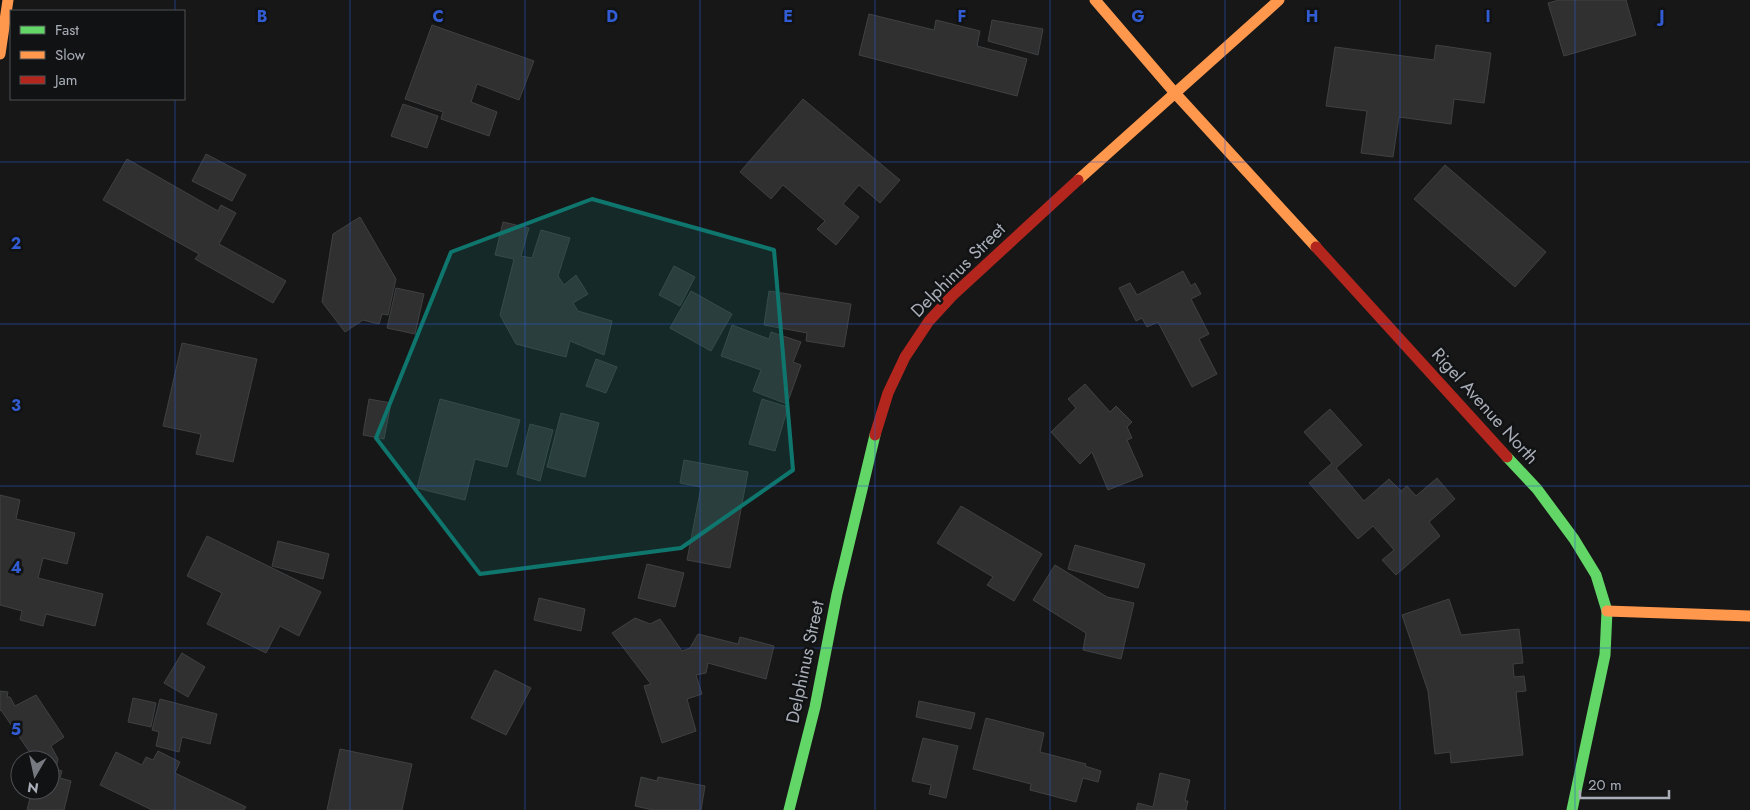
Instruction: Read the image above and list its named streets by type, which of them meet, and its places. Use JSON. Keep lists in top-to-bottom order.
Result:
{
  "streets": {
    "street": ["Delphinus Street", "Rigel Avenue North"]
  },
  "crossings": [
    ["Delphinus Street", "Rigel Avenue North"]
  ],
  "legend": ["Fast", "Slow", "Jam"],
  "scale_bar": "20 m",
  "north": "bottom",
  "grid": {
    "columns": [
      "B",
      "C",
      "D",
      "E",
      "F",
      "G",
      "H",
      "I",
      "J"
    ],
    "rows": [
      "2",
      "3",
      "4",
      "5"
    ]
  }
}
